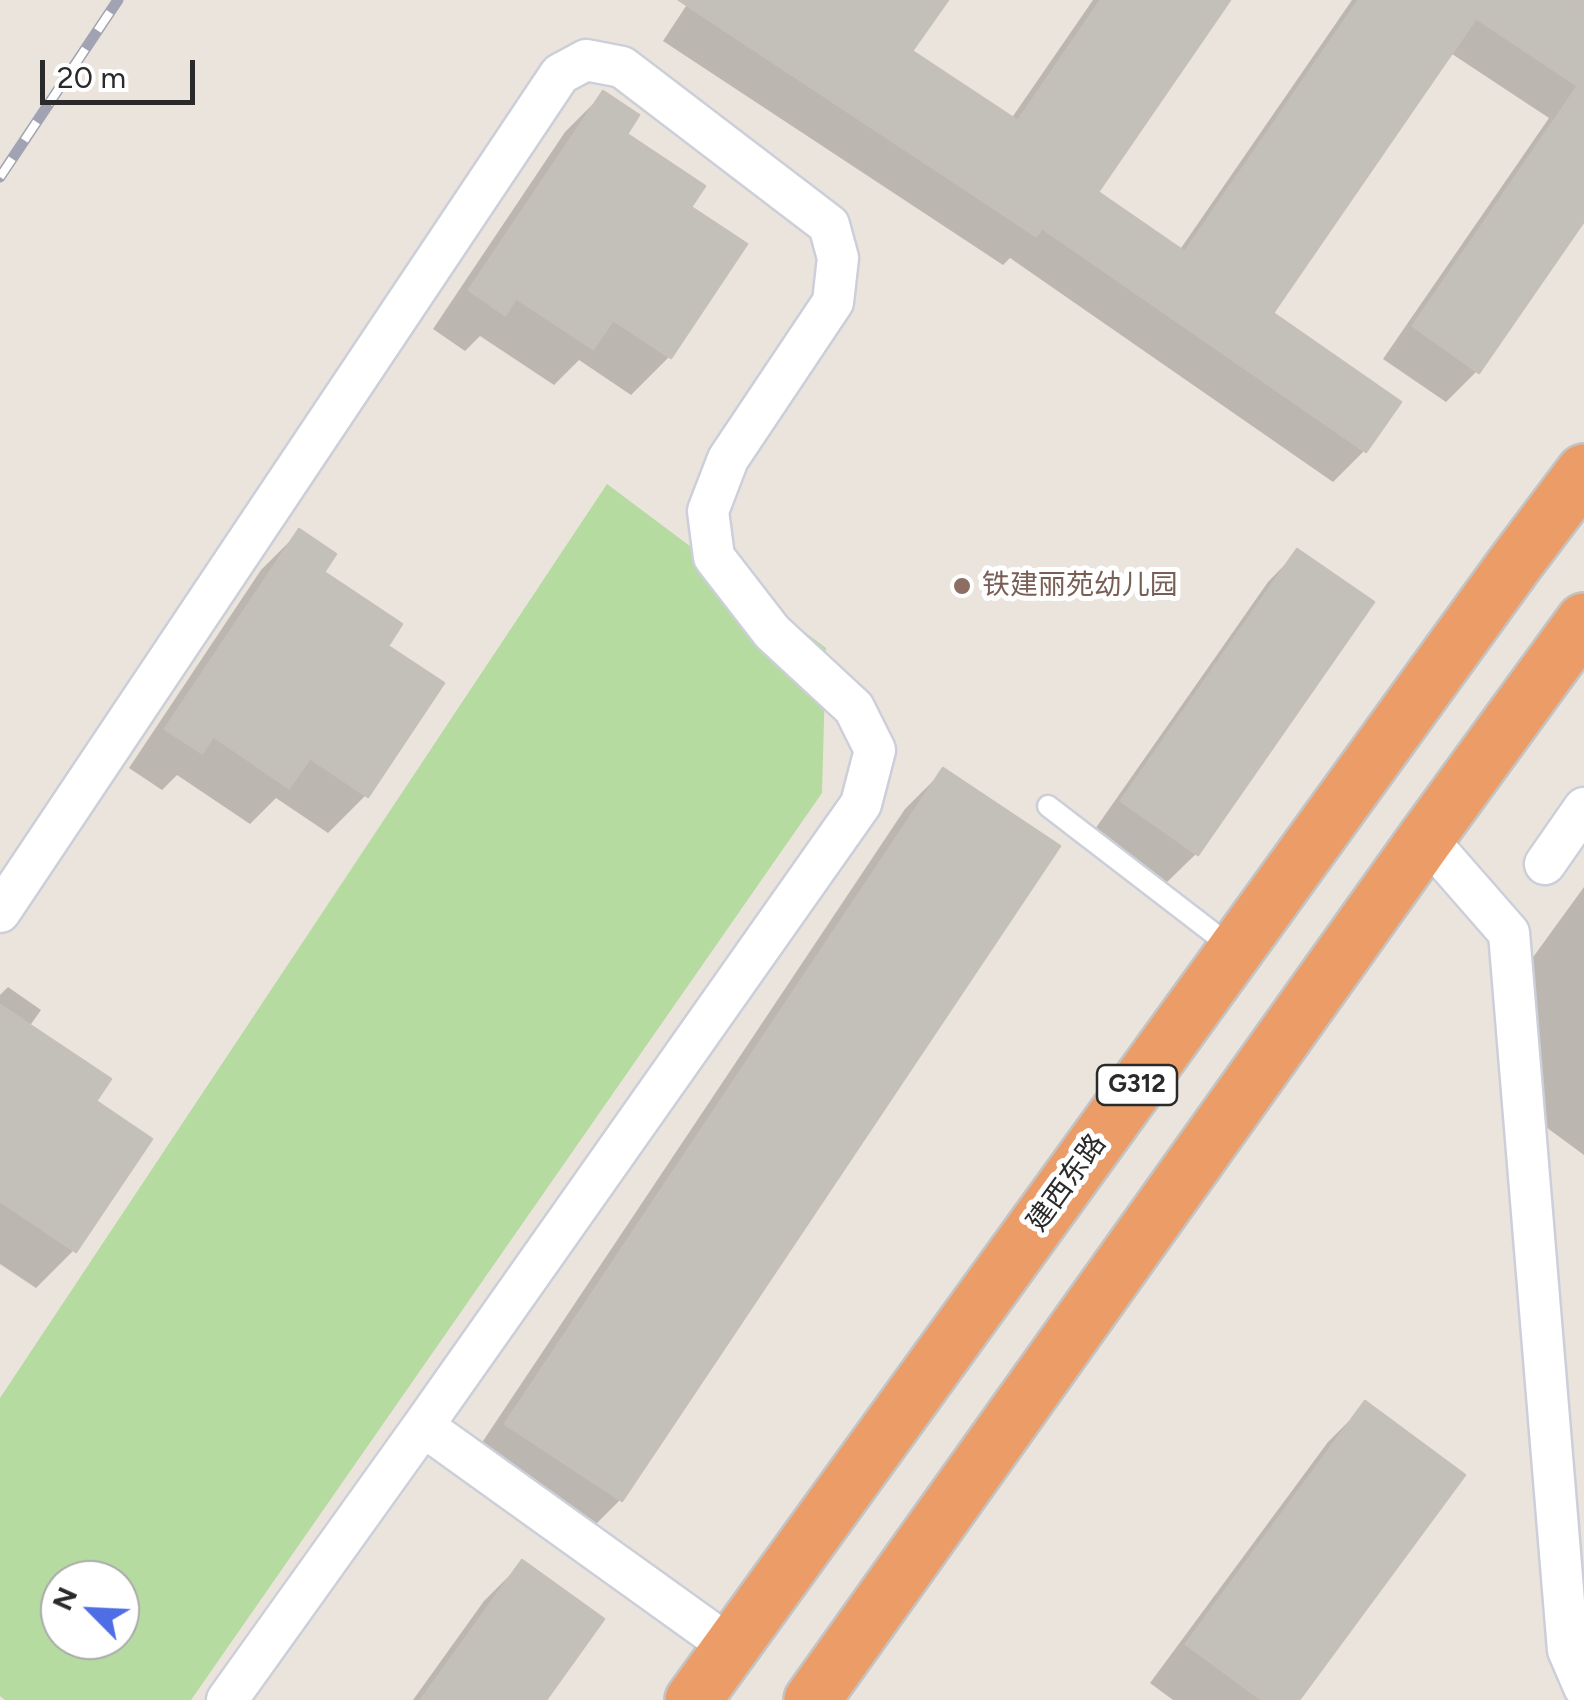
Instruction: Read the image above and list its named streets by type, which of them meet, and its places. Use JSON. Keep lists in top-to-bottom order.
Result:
{
  "streets": {
    "highway": ["G312", "建西东路"]
  },
  "places": ["铁建丽苑幼儿园"],
  "scale_bar": "20 m",
  "north": "top left"
}
